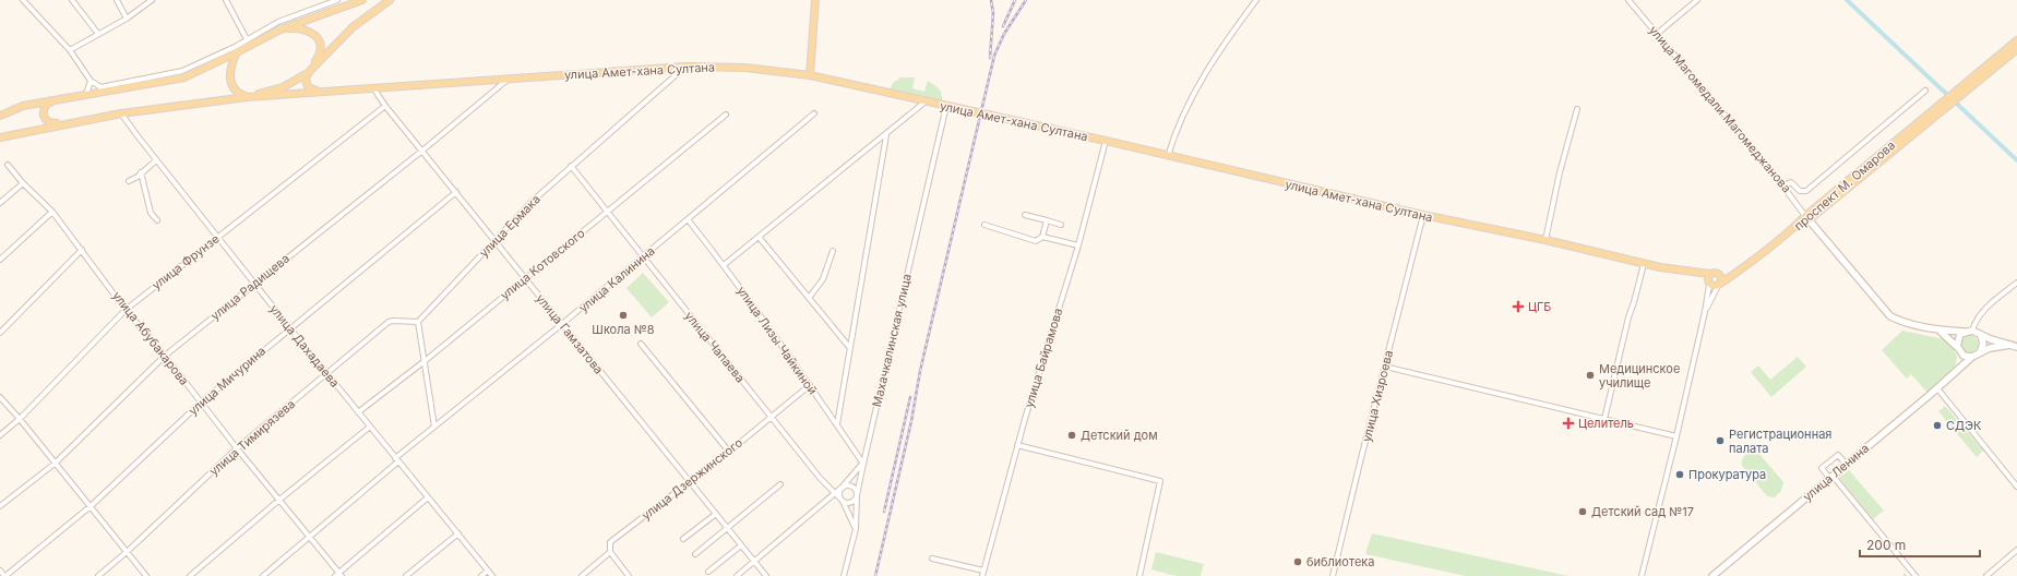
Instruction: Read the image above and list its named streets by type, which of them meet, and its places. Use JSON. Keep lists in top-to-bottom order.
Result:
{
  "streets": {
    "main road": ["улица Амет-хана Султана", "проспект М. Омарова", "улица Ленина"],
    "street": [
      "улица Магомедали Магомеджановa",
      "улица Ермака",
      "улица Фрунзе",
      "улица Котовского",
      "улица Калинина",
      "улица Радищева",
      "улица Гамзатова",
      "улица Абубакарова",
      "улица Лизы Чайкиной",
      "Махачкалинская улица",
      "улица Дахадаева",
      "улица Чапаева",
      "улица Байрамова",
      "улица Мичурина",
      "улица Хизроева",
      "улица Тимирязева",
      "улица Дзержинского"
    ]
  },
  "crossings": [
    ["улица Амет-хана Султана", "улица Ермака"],
    ["улица Амет-хана Султана", "улица Радищева"],
    ["улица Амет-хана Султана", "улица Гамзатова"],
    ["улица Амет-хана Султана", "Махачкалинская улица"],
    ["улица Амет-хана Султана", "улица Байрамова"],
    ["улица Амет-хана Султана", "улица Хизроева"],
    ["улица Магомедали Магомеджановa", "проспект М. Омарова"],
    ["улица Ермака", "улица Гамзатова"],
    ["улица Ермака", "улица Чапаева"],
    ["улица Ермака", "улица Тимирязева"],
    ["улица Фрунзе", "улица Гамзатова"],
    ["улица Фрунзе", "улица Абубакарова"],
    ["улица Фрунзе", "улица Дахадаева"],
    ["улица Котовского", "улица Гамзатова"],
    ["улица Котовского", "улица Дахадаева"],
    ["улица Котовского", "улица Чапаева"],
    ["улица Калинина", "улица Гамзатова"],
    ["улица Калинина", "улица Абубакарова"],
    ["улица Калинина", "улица Лизы Чайкиной"],
    ["улица Калинина", "улица Дахадаева"],
    ["улица Калинина", "улица Чапаева"],
    ["улица Радищева", "улица Гамзатова"],
    ["улица Радищева", "улица Абубакарова"],
    ["улица Радищева", "улица Дахадаева"],
    ["улица Гамзатова", "улица Мичурина"],
    ["улица Гамзатова", "улица Дзержинского"],
    ["улица Абубакарова", "улица Мичурина"],
    ["улица Абубакарова", "улица Тимирязева"],
    ["улица Лизы Чайкиной", "Махачкалинская улица"],
    ["улица Лизы Чайкиной", "улица Дзержинского"],
    ["Махачкалинская улица", "улица Чапаева"],
    ["улица Дахадаева", "улица Мичурина"],
    ["улица Дахадаева", "улица Тимирязева"],
    ["улица Чапаева", "улица Дзержинского"]
  ],
  "places": {
    "health": ["ЦГБ", "Целитель"],
    "other": [
      "Школа №8",
      "Медицинское училище",
      "СДЭК",
      "Детский дом",
      "Регистрационная палата",
      "Прокуратура",
      "Детский сад №17",
      "библиотека"
    ]
  },
  "scale_bar": "200 m"
}
